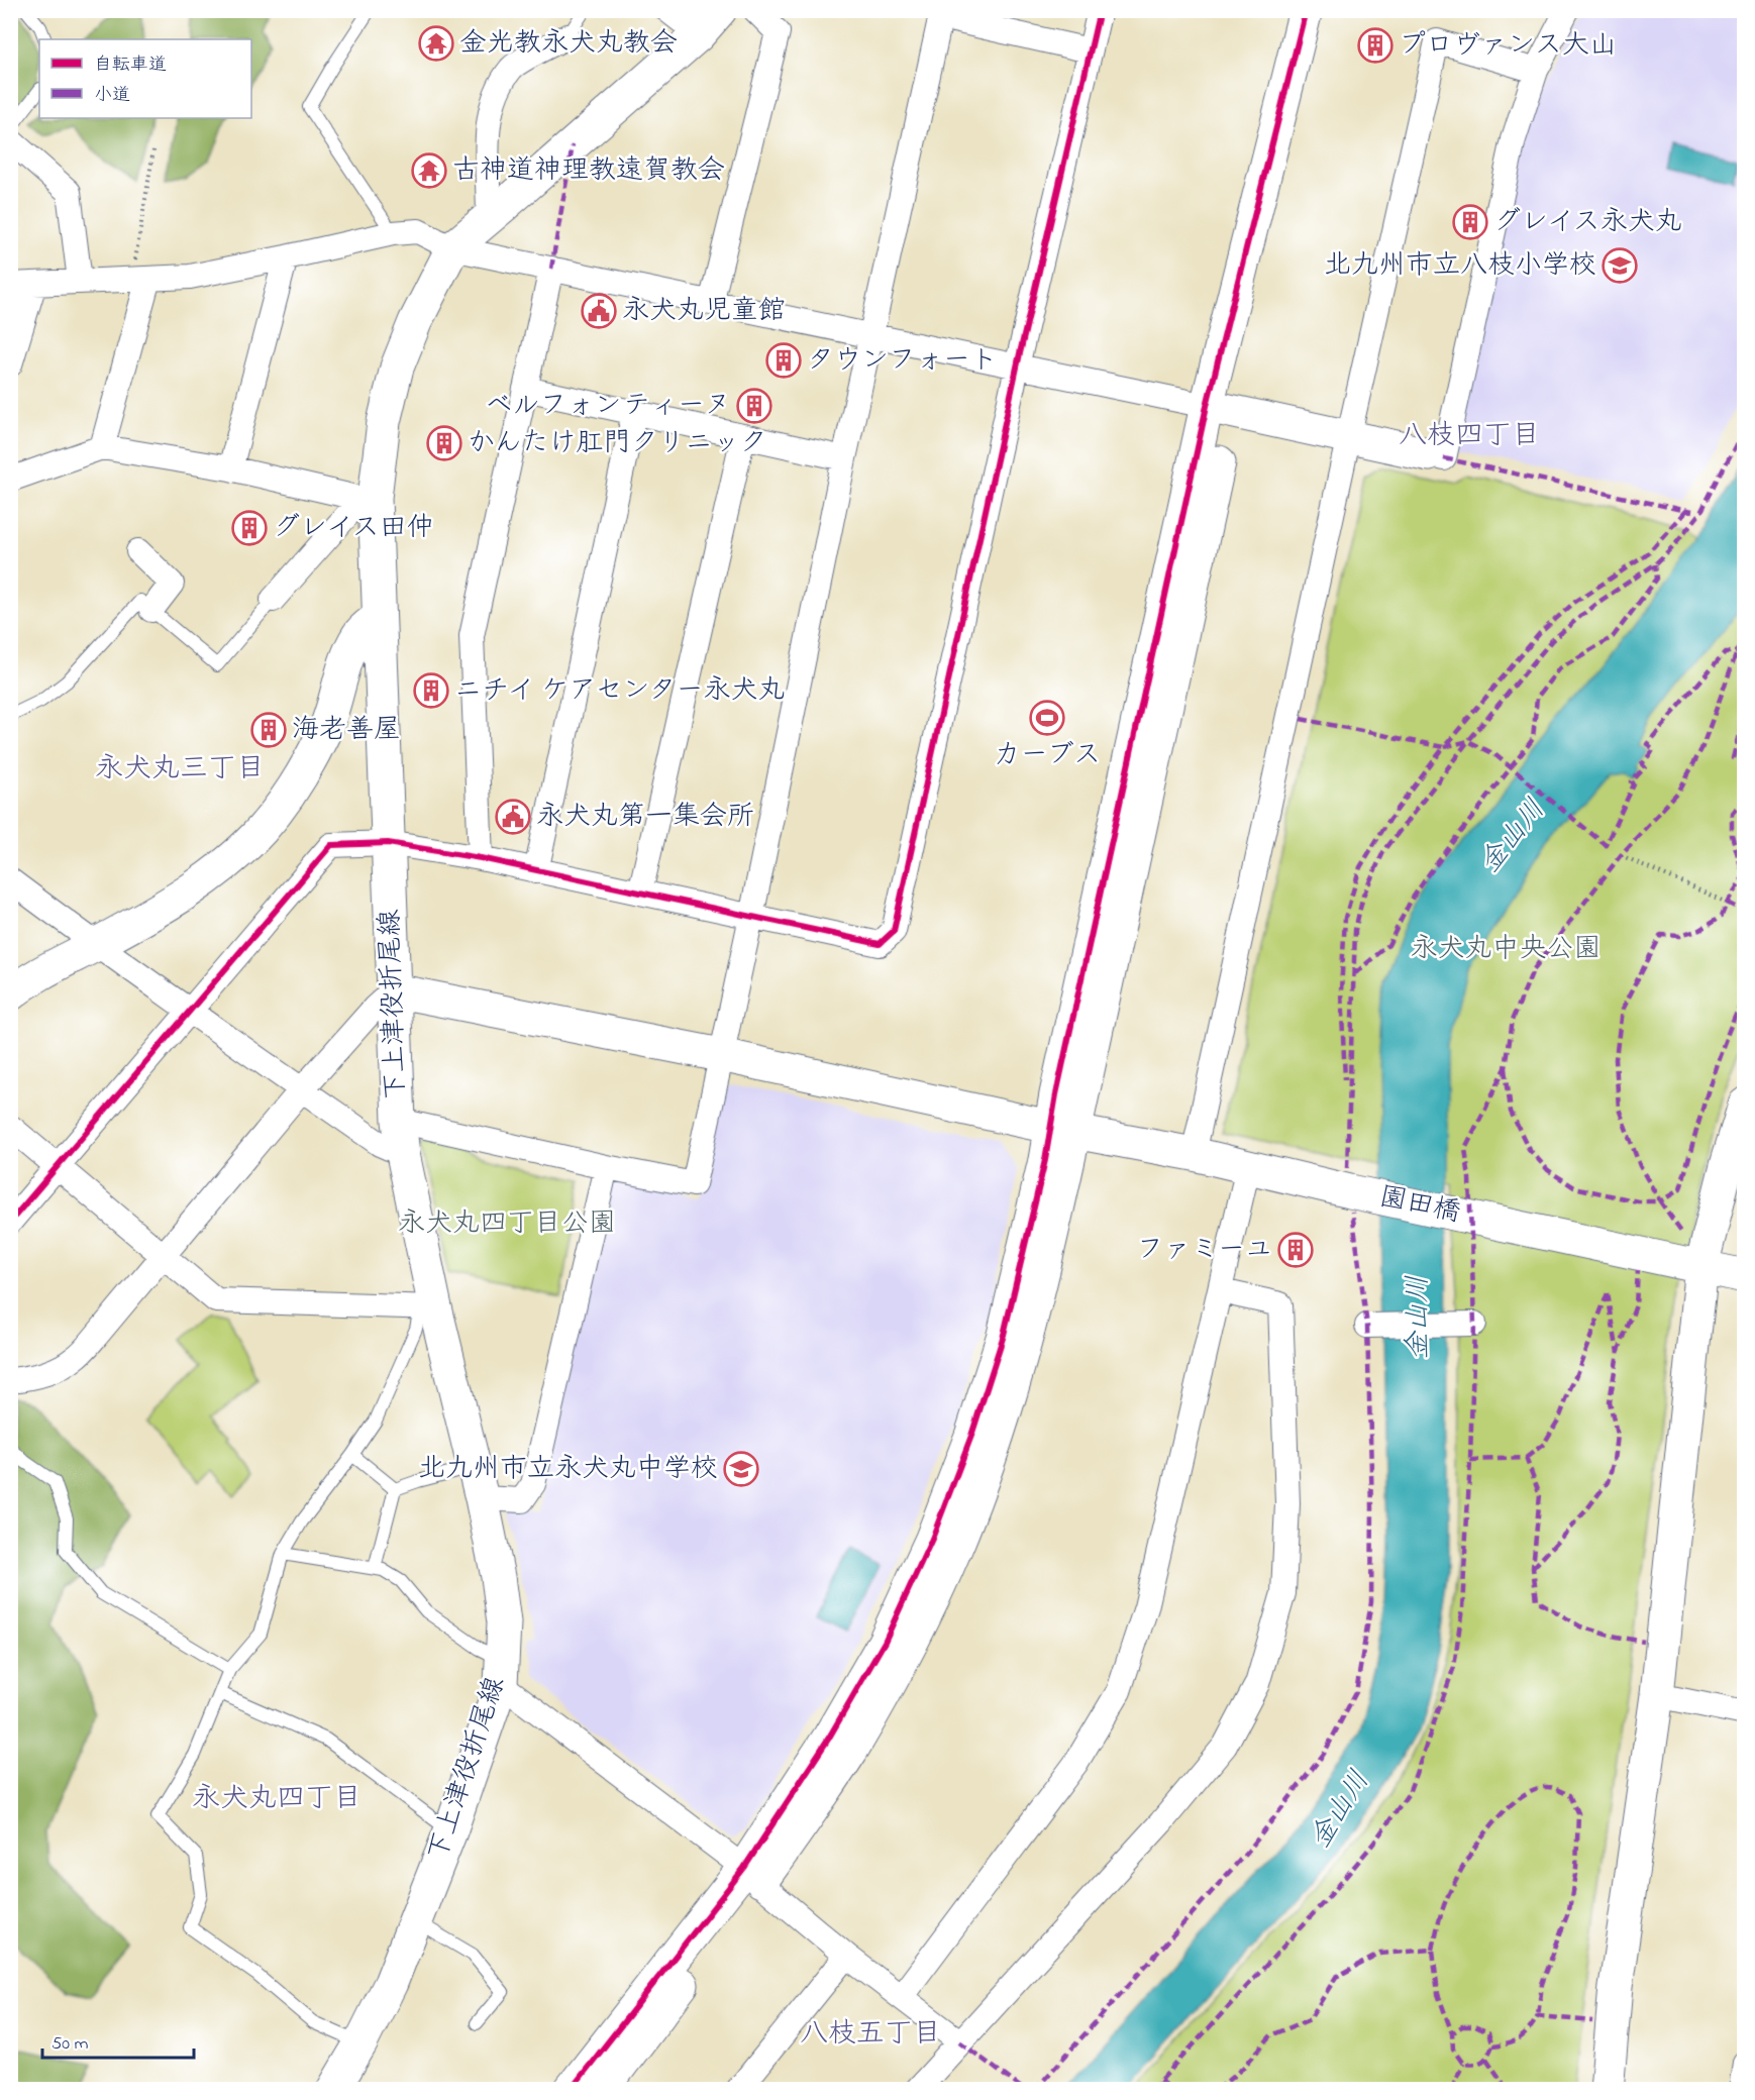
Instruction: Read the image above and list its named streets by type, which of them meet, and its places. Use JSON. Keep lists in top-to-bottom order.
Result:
{
  "streets": {
    "street": ["下上津役折尾線", "園田橋"]
  },
  "crossings": [
    ["下上津役折尾線", "園田橋"]
  ],
  "districts": [
    "八枝四丁目",
    "永犬丸三丁目",
    "永犬丸四丁目",
    "八枝五丁目"
  ],
  "water": ["金山川"],
  "parks": ["永犬丸中央公園", "永犬丸四丁目公園"],
  "places": {
    "temple": ["金光教永犬丸教会", "古神道神理教遠賀教会"],
    "building": [
      "プロヴァンス大山",
      "グレイス永犬丸",
      "タウンフォート",
      "ベルフォンティーヌ",
      "かんたけ肛門クリニック",
      "グレイス田仲",
      "ニチイ ケアセンター永犬丸",
      "海老善屋",
      "ファミーユ"
    ],
    "school or university": ["北九州市立八枝小学校", "北九州市立永犬丸中学校"],
    "public building": ["永犬丸児童館", "永犬丸第一集会所"],
    "sports": ["カーブス"]
  },
  "legend": ["自転車道", "小道"],
  "scale_bar": "50 m"
}
